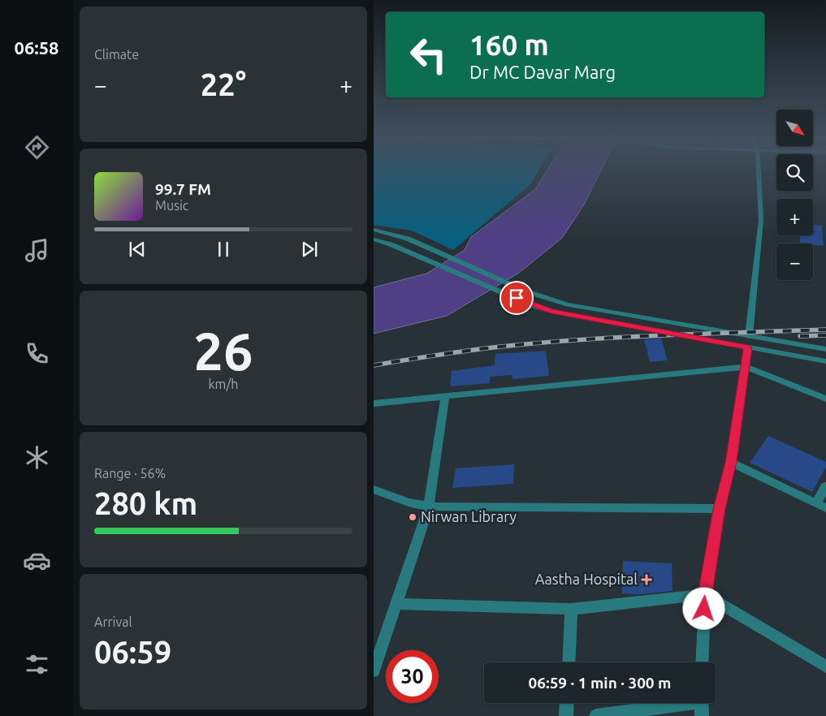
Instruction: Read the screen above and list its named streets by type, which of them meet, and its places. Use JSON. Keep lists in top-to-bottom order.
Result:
{
  "places": {
    "other": ["Nirwan Library"],
    "health": ["Aastha Hospital"]
  },
  "north": "bottom right",
  "page": {
    "tabs": "06:58",
    "tile": [
      "Climate",
      ["26", "km/h"],
      ["Range · 56%", "280 km"],
      ["Arrival", "06:59"]
    ],
    "turn": ["160 m", "Dr MC Davar Marg"],
    "heat": ["−", "22°", "+"],
    "map_buttons": ["+", "−"],
    "song": ["99.7 FM", "Music"],
    "limit": "30",
    "trip": "06:59 · 1 min · 300 m"
  }
}
